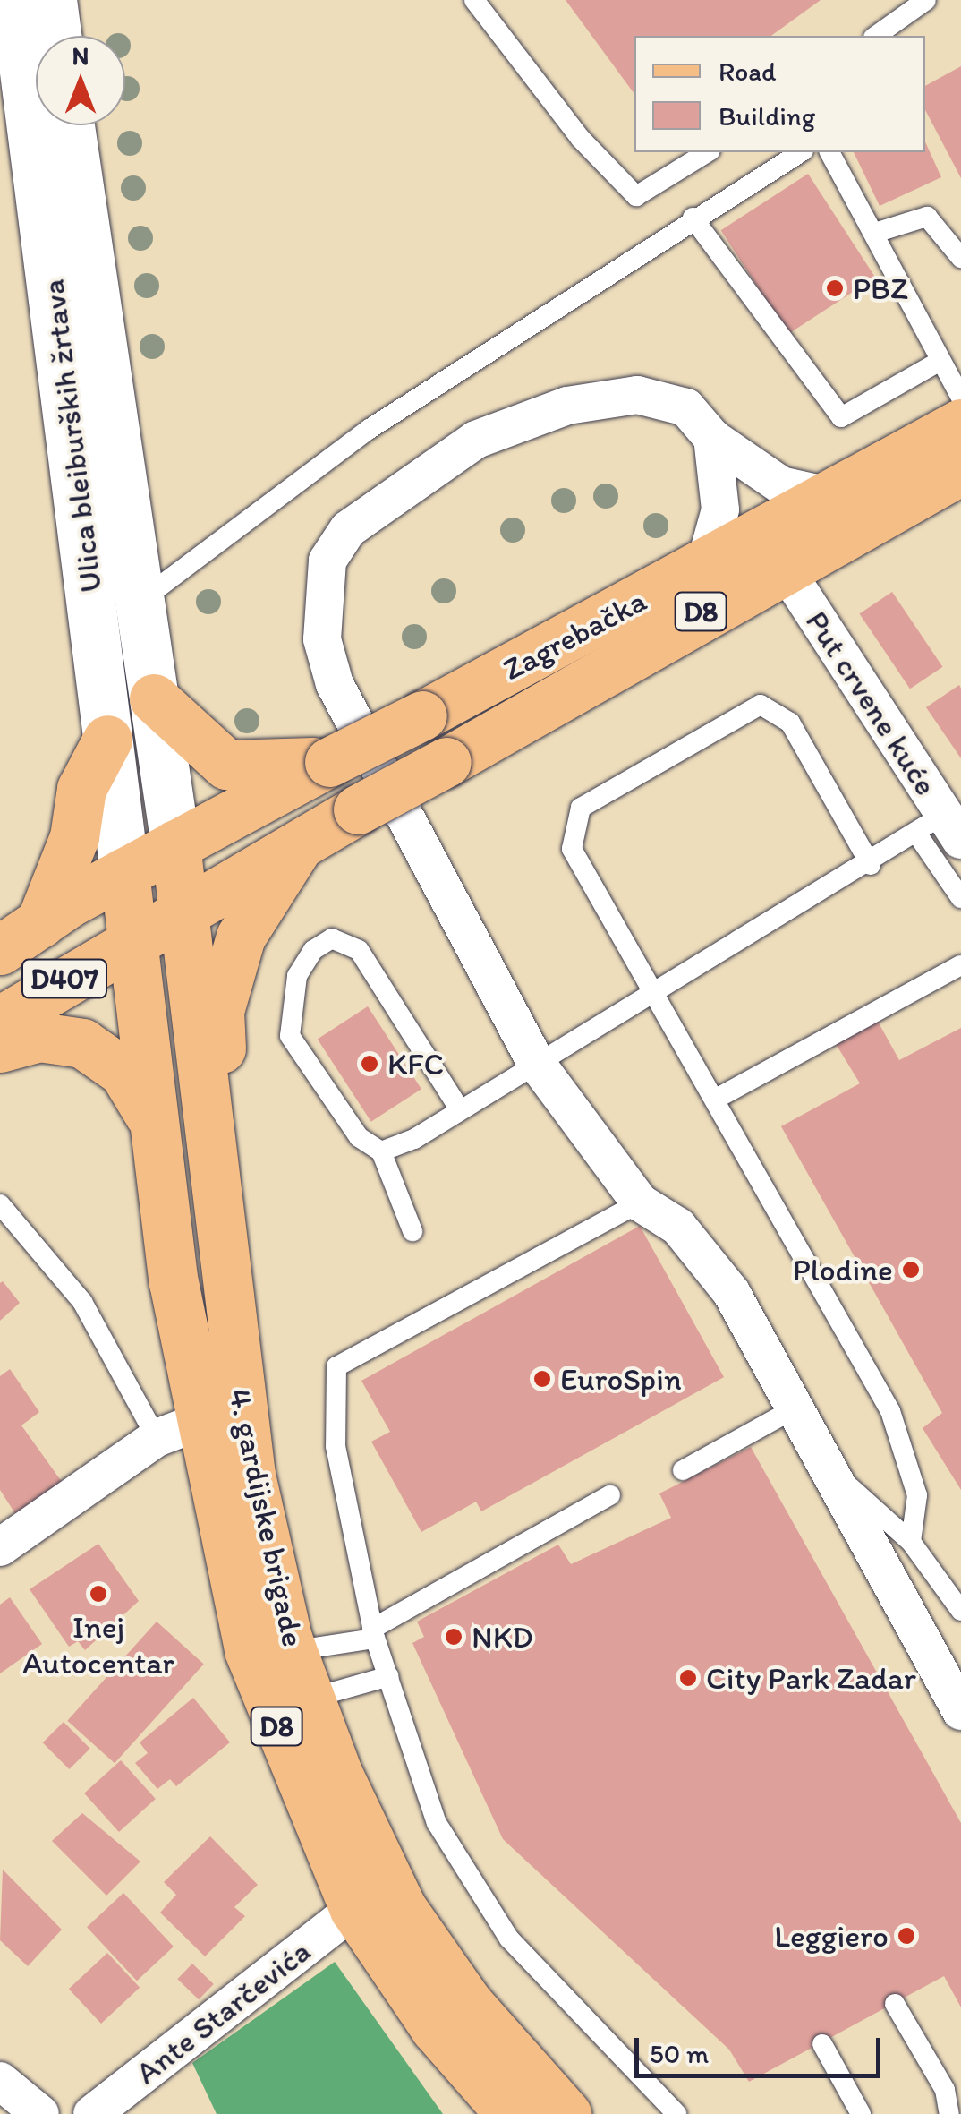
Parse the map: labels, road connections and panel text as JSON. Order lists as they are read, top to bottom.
{
  "streets": {
    "main road": [
      "D8",
      "Zagrebačka",
      "D407",
      "4. gardijske brigade"
    ],
    "street": ["Ulica bleiburških žrtava", "Put crvene kuće", "Ante Starčevića"]
  },
  "crossings": [
    ["Ulica bleiburških žrtava", "D8"],
    ["Ulica bleiburških žrtava", "D407"],
    ["Ulica bleiburških žrtava", "4. gardijske brigade"],
    ["D8", "Zagrebačka"],
    ["D8", "D407"],
    ["D8", "4. gardijske brigade"],
    ["Zagrebačka", "Put crvene kuće"],
    ["D407", "4. gardijske brigade"],
    ["4. gardijske brigade", "Ante Starčevića"]
  ],
  "places": [
    "PBZ",
    "KFC",
    "Plodine",
    "EuroSpin",
    "Inej Autocentar",
    "NKD",
    "City Park Zadar",
    "Leggiero"
  ],
  "legend": ["Road", "Building"],
  "scale_bar": "50 m",
  "north": "top"
}
